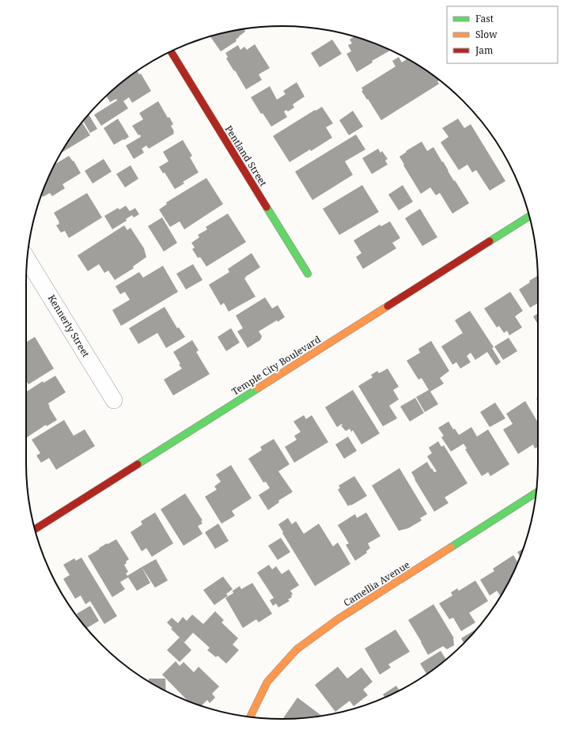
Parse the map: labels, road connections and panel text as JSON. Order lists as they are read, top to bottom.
{
  "streets": {
    "street": [
      "Pentland Street",
      "Kennerly Street",
      "Temple City Boulevard",
      "Camellia Avenue"
    ]
  },
  "legend": ["Fast", "Slow", "Jam"]
}
